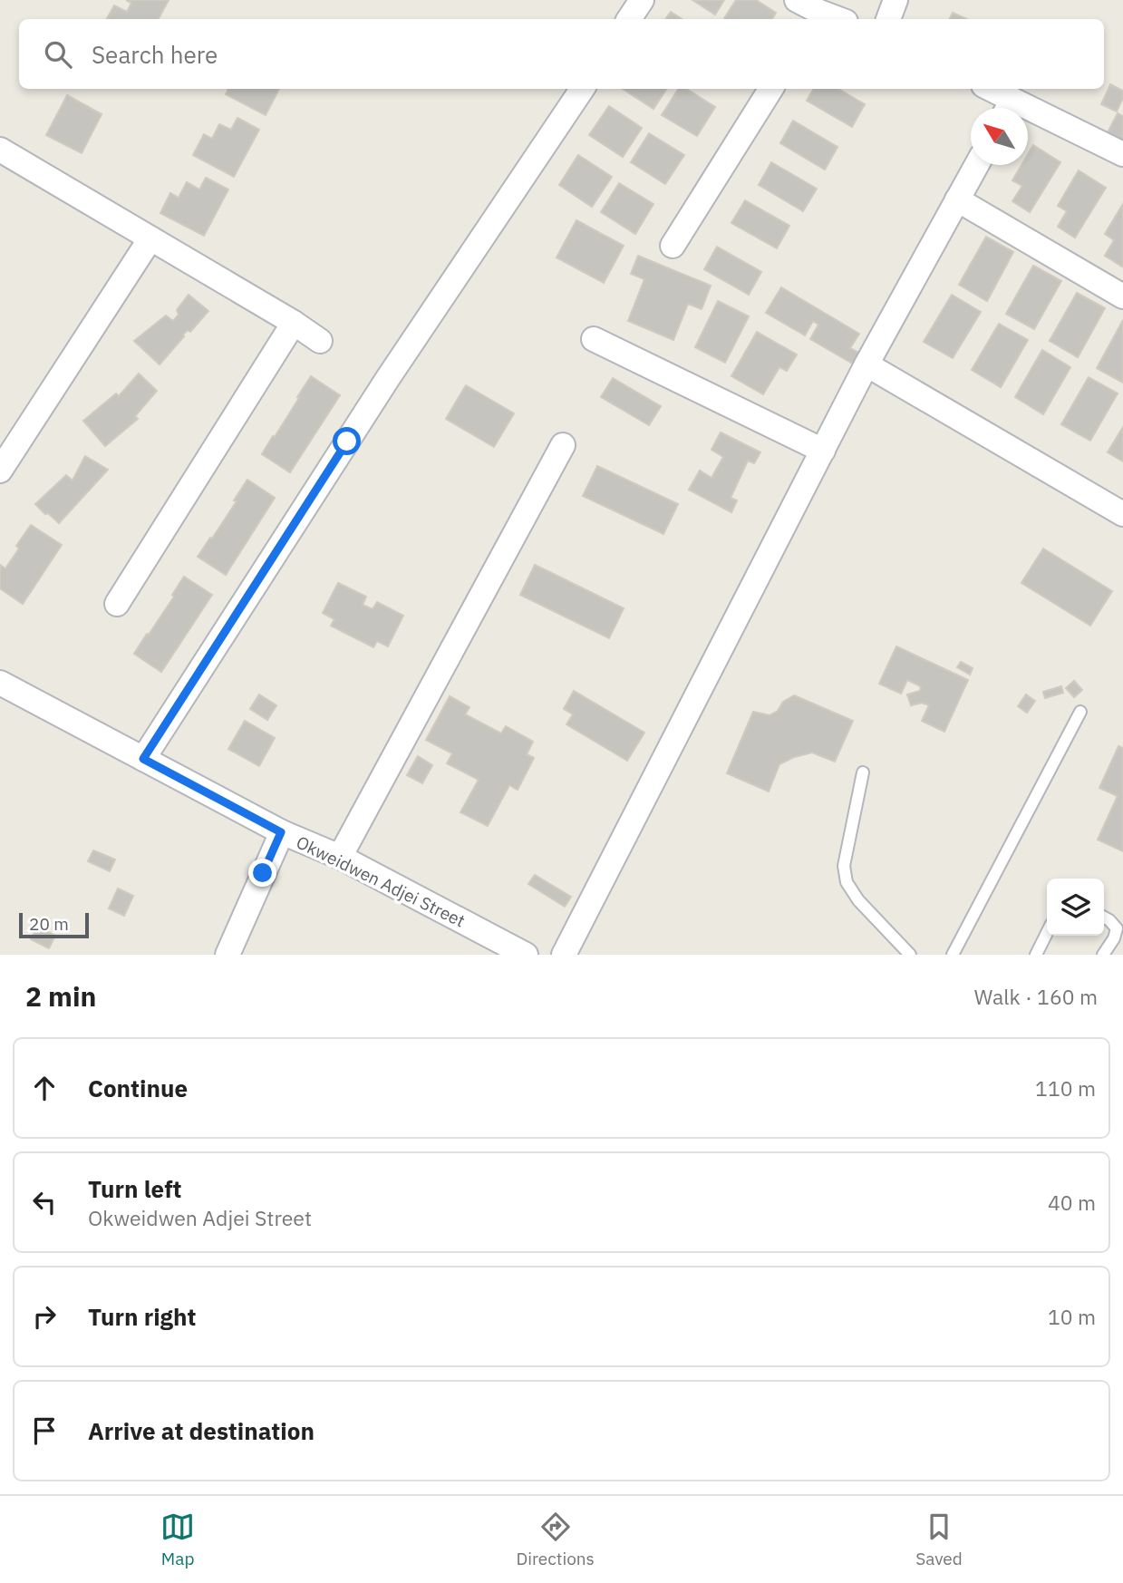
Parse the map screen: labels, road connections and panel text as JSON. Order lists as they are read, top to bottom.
{
  "streets": {
    "street": ["Okweidwen Adjei Street"]
  },
  "scale_bar": "20 m",
  "north": "top left",
  "page": {
    "search": "Search here",
    "scale": "20 m",
    "heading": ["2 min", "Walk · 160 m"],
    "list": [
      ["Continue", "110 m"],
      ["Turn left", "Okweidwen Adjei Street", "40 m"],
      ["Turn right", "10 m"],
      "Arrive at destination"
    ],
    "nav": ["Map", "Directions", "Saved"]
  }
}
